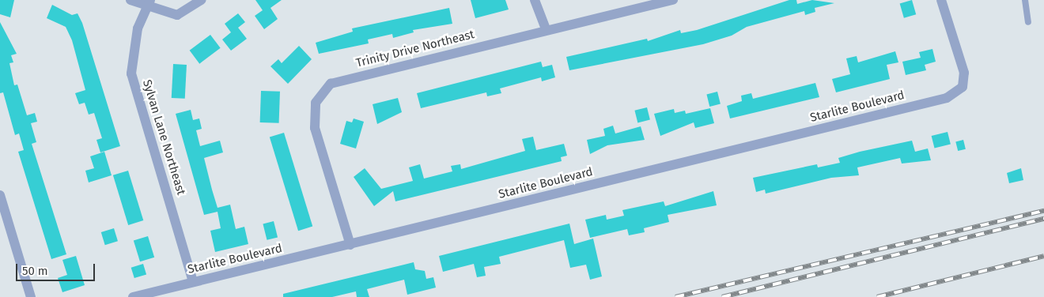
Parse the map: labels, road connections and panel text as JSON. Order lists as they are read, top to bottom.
{
  "streets": {
    "street": ["Trinity Drive Northeast", "Starlite Boulevard", "Sylvan Lane Northeast"]
  },
  "crossings": [
    ["Trinity Drive Northeast", "Starlite Boulevard"],
    ["Starlite Boulevard", "Sylvan Lane Northeast"]
  ],
  "scale_bar": "50 m"
}
